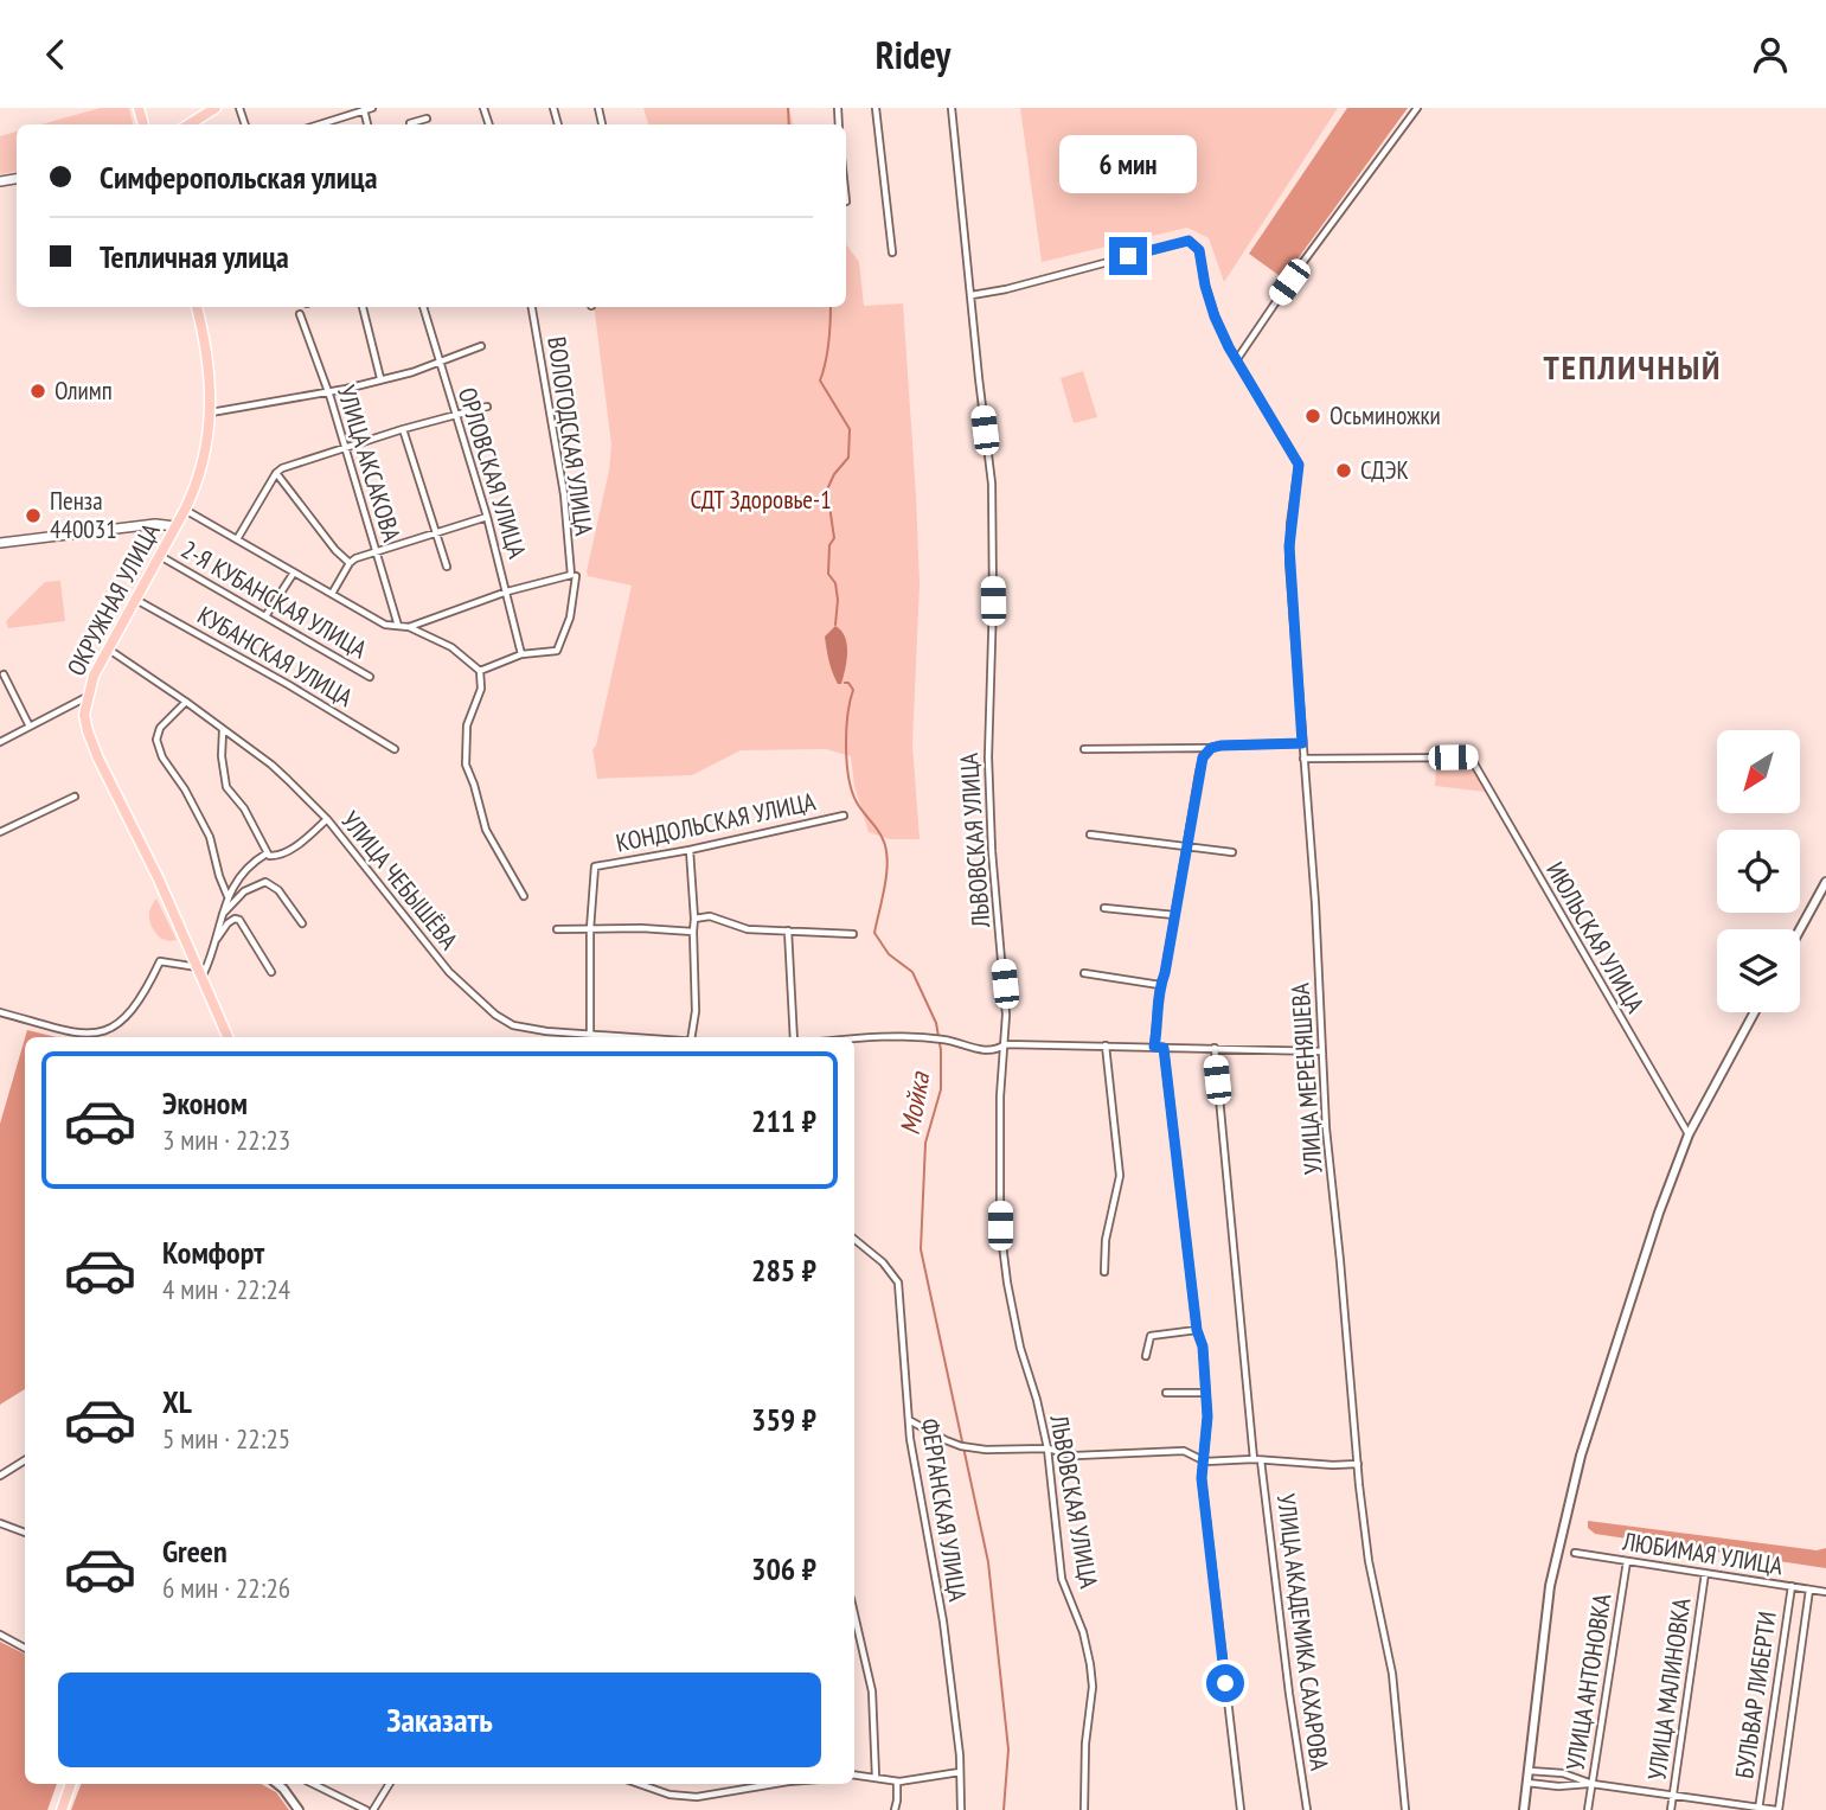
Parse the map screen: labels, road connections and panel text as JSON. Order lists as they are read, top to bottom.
{
  "streets": {
    "main road": ["ОКРУЖНАЯ УЛИЦА"],
    "street": [
      "ВОЛОГОДСКАЯ УЛИЦА",
      "УЛИЦА АКСАКОВА",
      "ОРЛОВСКАЯ УЛИЦА",
      "2-Я КУБАНСКАЯ УЛИЦА",
      "КУБАНСКАЯ УЛИЦА",
      "КОНДОЛЬСКАЯ УЛИЦА",
      "ЛЬВОВСКАЯ УЛИЦА",
      "УЛИЦА ЧЕБЫШЁВА",
      "ИЮЛЬСКАЯ УЛИЦА",
      "УЛИЦА МЕРЕНЯШЕВА",
      "ФЕРГАНСКАЯ УЛИЦА",
      "ЛЮБИМАЯ УЛИЦА",
      "УЛИЦА АКАДЕМИКА САХАРОВА",
      "УЛИЦА АНТОНОВКА",
      "УЛИЦА МАЛИНОВКА",
      "БУЛЬВАР ЛИБЕРТИ"
    ]
  },
  "crossings": [
    ["ВОЛОГОДСКАЯ УЛИЦА", "ОРЛОВСКАЯ УЛИЦА"],
    ["ОКРУЖНАЯ УЛИЦА", "2-Я КУБАНСКАЯ УЛИЦА"],
    ["ОКРУЖНАЯ УЛИЦА", "КУБАНСКАЯ УЛИЦА"],
    ["ОКРУЖНАЯ УЛИЦА", "УЛИЦА ЧЕБЫШЁВА"],
    ["ЛЬВОВСКАЯ УЛИЦА", "УЛИЦА МЕРЕНЯШЕВА"],
    ["ЛЬВОВСКАЯ УЛИЦА", "УЛИЦА АКАДЕМИКА САХАРОВА"],
    ["ИЮЛЬСКАЯ УЛИЦА", "УЛИЦА МЕРЕНЯШЕВА"],
    ["УЛИЦА МЕРЕНЯШЕВА", "УЛИЦА АКАДЕМИКА САХАРОВА"],
    ["ФЕРГАНСКАЯ УЛИЦА", "УЛИЦА АКАДЕМИКА САХАРОВА"],
    ["ЛЮБИМАЯ УЛИЦА", "УЛИЦА АНТОНОВКА"],
    ["ЛЮБИМАЯ УЛИЦА", "УЛИЦА МАЛИНОВКА"],
    ["ЛЮБИМАЯ УЛИЦА", "БУЛЬВАР ЛИБЕРТИ"]
  ],
  "districts": ["ТЕПЛИЧНЫЙ"],
  "water": ["Мойка"],
  "parks": ["СДТ Здоровье-1"],
  "places": [
    "Олимп",
    "Осьминожки",
    "СДЭК",
    "Пенза 440031"
  ],
  "north": "bottom left",
  "page": {
    "header": "Ridey",
    "banner": ["Симферопольская улица", "Тепличная улица"],
    "bubble": "6 мин",
    "list": [
      {
        "name": "Эконом",
        "note": "3 мин · 22:23",
        "value": "211 ₽"
      },
      {
        "name": "Комфорт",
        "note": "4 мин · 22:24",
        "value": "285 ₽"
      },
      {
        "name": "XL",
        "note": "5 мин · 22:25",
        "value": "359 ₽"
      },
      {
        "name": "Green",
        "note": "6 мин · 22:26",
        "value": "306 ₽"
      }
    ],
    "buttons": "Заказать"
  }
}
